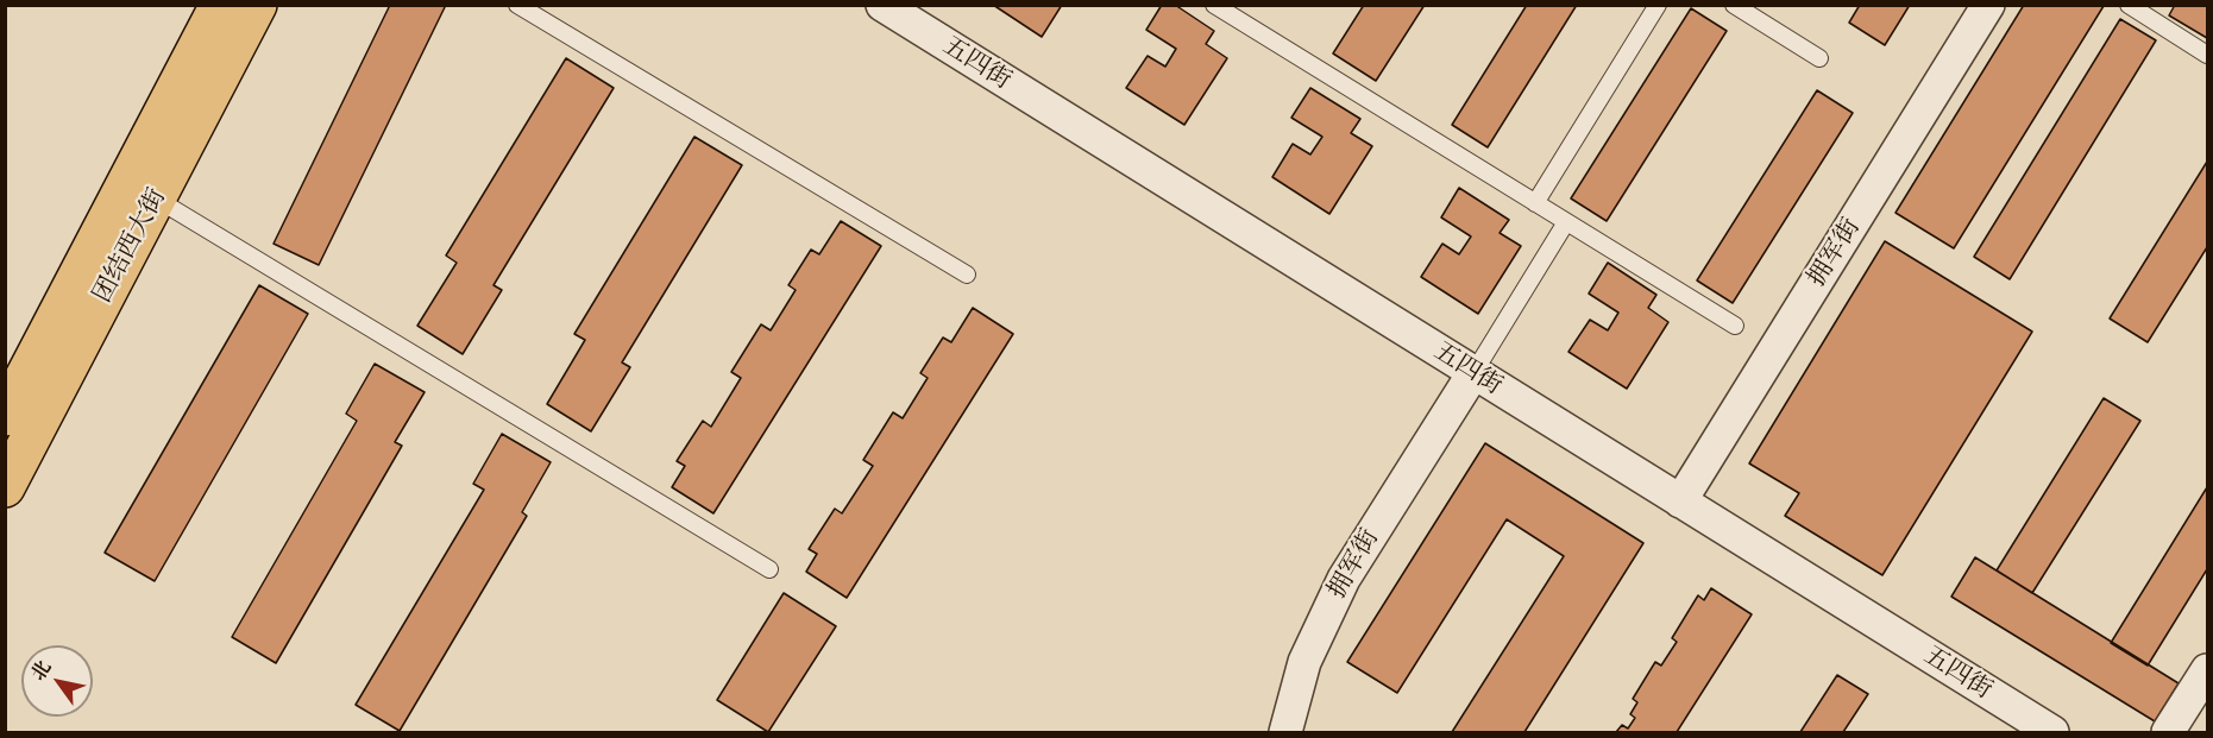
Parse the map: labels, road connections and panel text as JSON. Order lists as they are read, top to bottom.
{
  "streets": {
    "main road": ["团结西大街"],
    "street": ["五四街", "拥军街"]
  },
  "crossings": [
    ["五四街", "拥军街"]
  ],
  "north": "top left"
}
